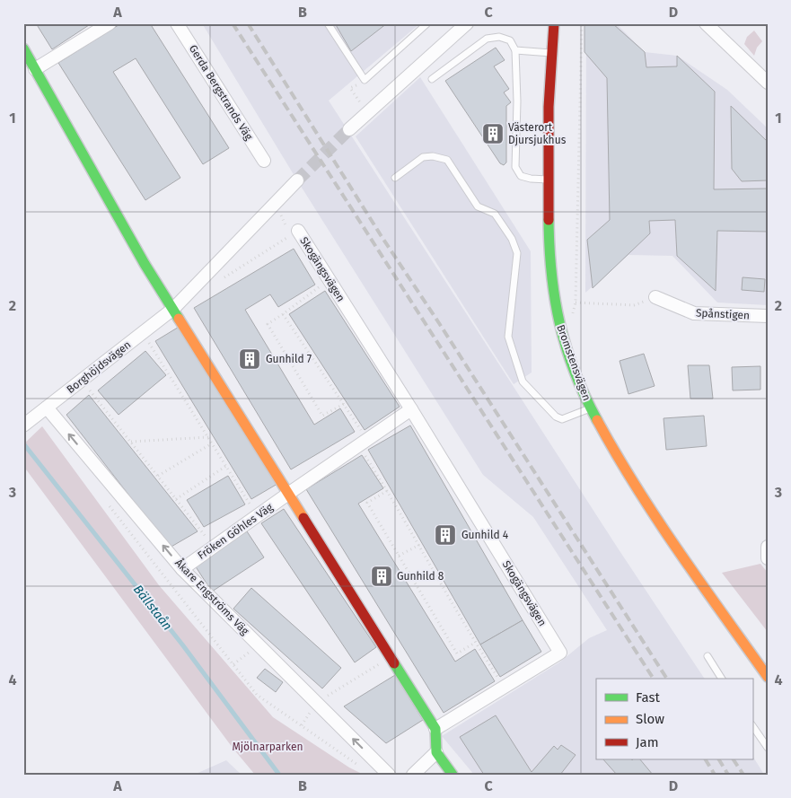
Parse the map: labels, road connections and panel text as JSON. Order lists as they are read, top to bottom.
{
  "streets": {
    "street": [
      "Gerda Bergstrands Väg",
      "Skogängsvägen",
      "Spånstigen",
      "Bromstensvägen",
      "Borghöjdsvägen",
      "Fröken Göhles Väg",
      "Åkare Engströms Väg"
    ]
  },
  "crossings": [
    ["Borghöjdsvägen", "Åkare Engströms Väg"],
    ["Fröken Göhles Väg", "Åkare Engströms Väg"]
  ],
  "water": ["Bällstaån"],
  "parks": ["Mjölnarparken"],
  "places": {
    "building": [
      "Västerort Djursjukhus",
      "Gunhild 7",
      "Gunhild 4",
      "Gunhild 8"
    ]
  },
  "legend": ["Fast", "Slow", "Jam"],
  "grid": {
    "columns": [
      "A",
      "B",
      "C",
      "D"
    ],
    "rows": [
      "1",
      "2",
      "3",
      "4"
    ]
  }
}
